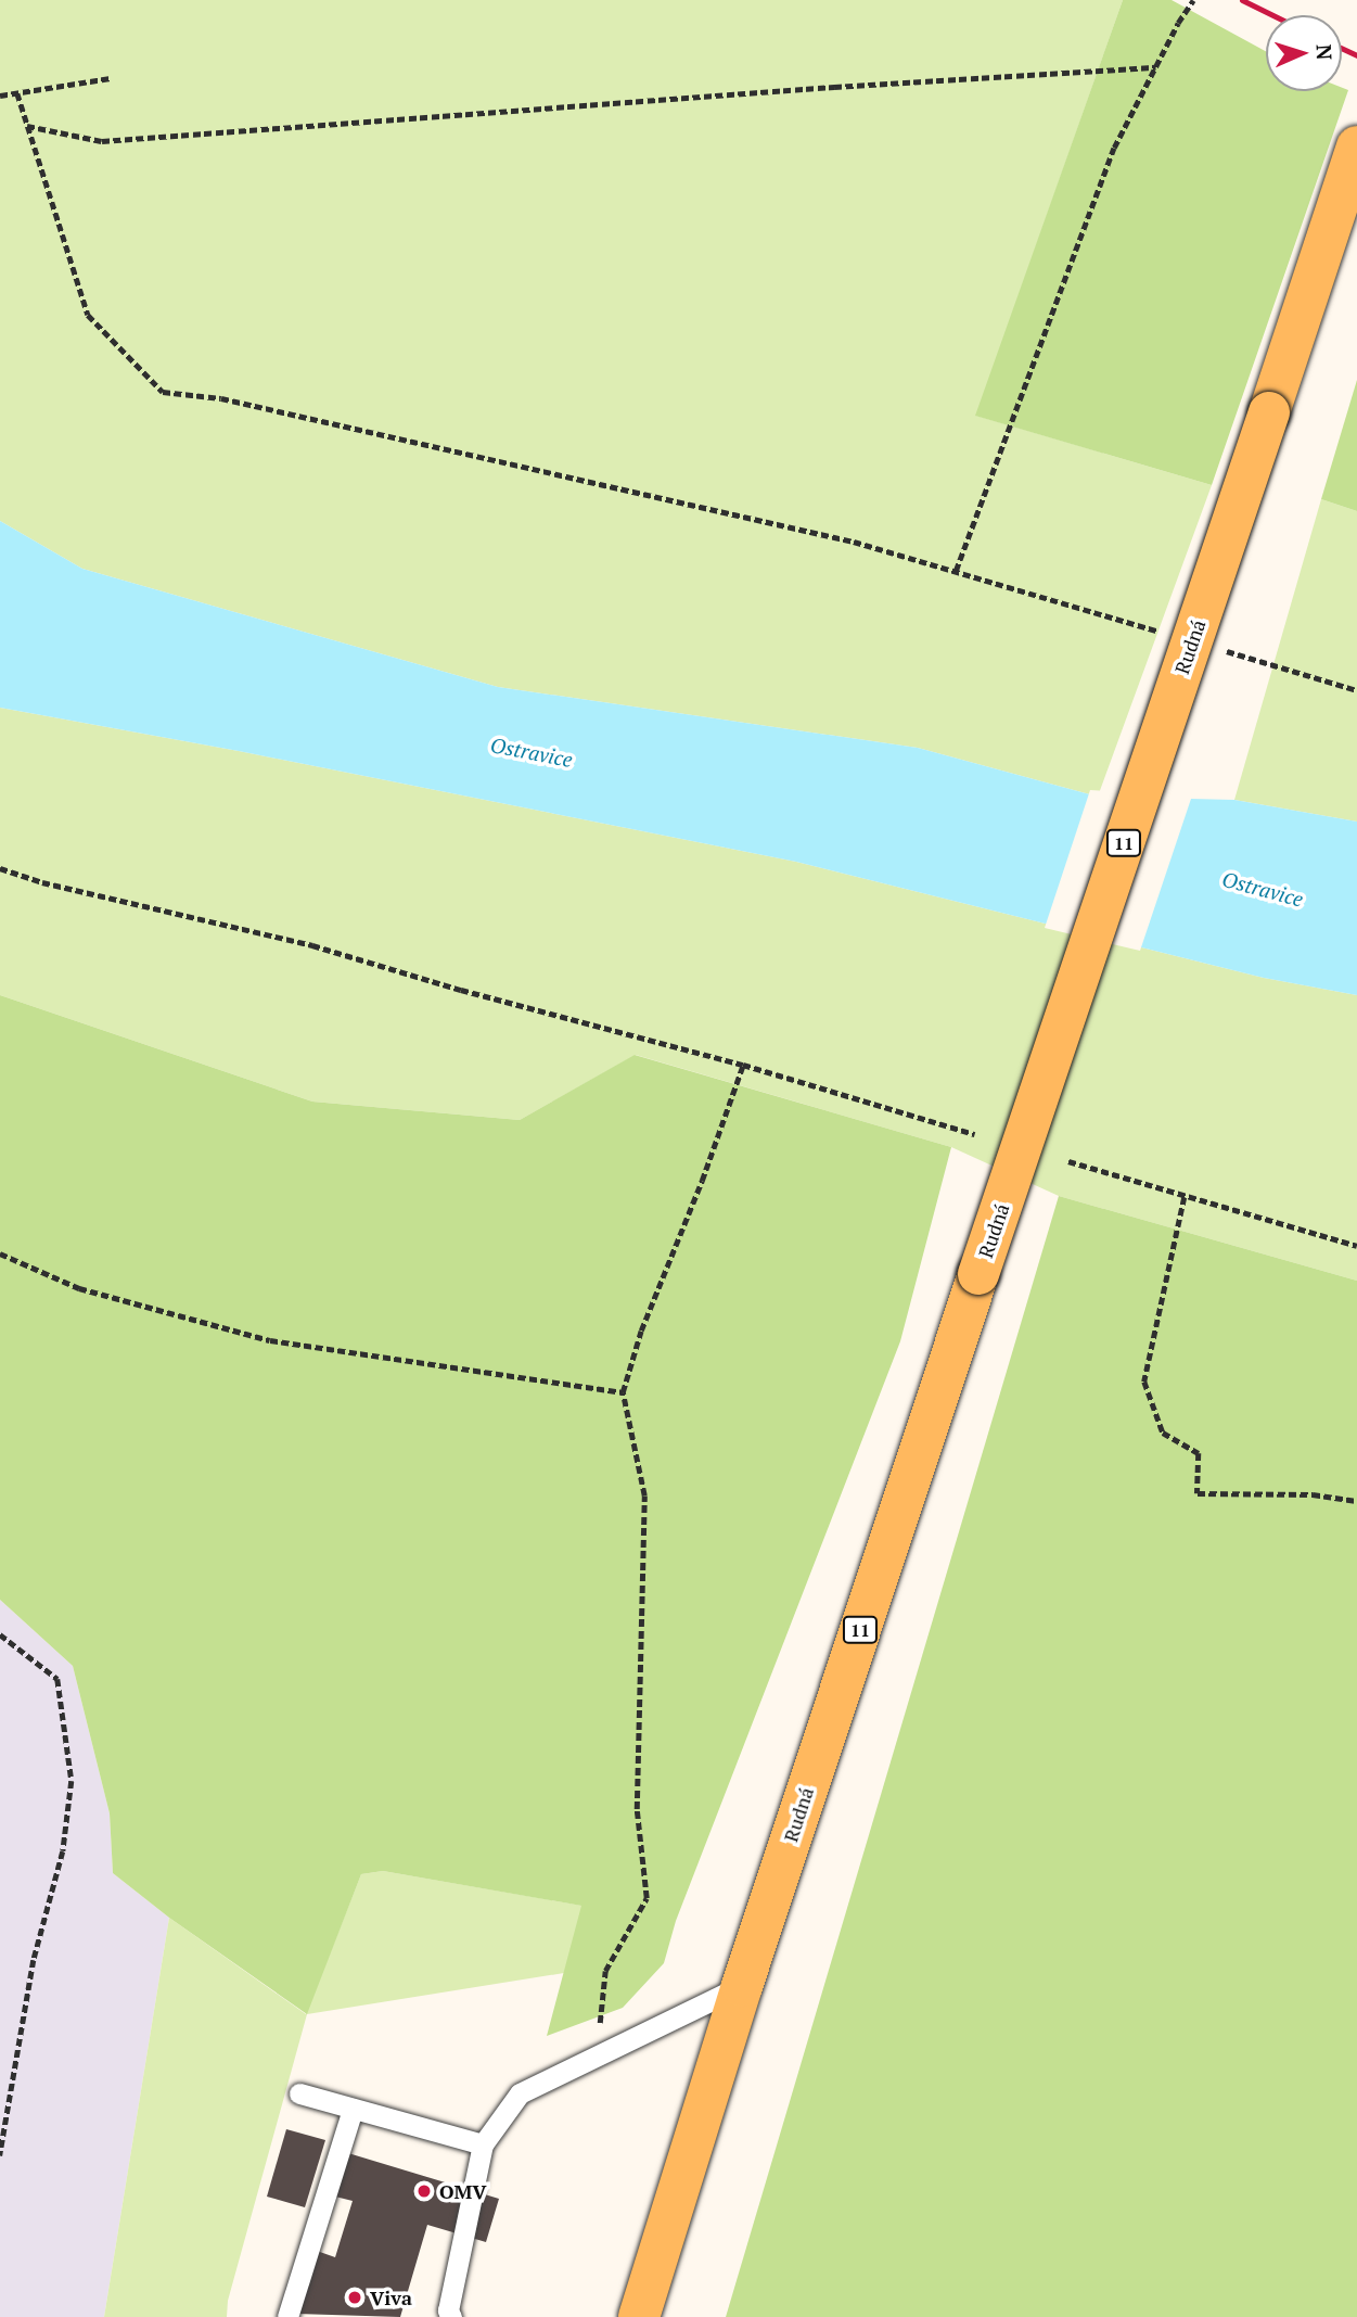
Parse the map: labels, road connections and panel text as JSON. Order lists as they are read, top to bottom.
{
  "streets": {
    "main road": ["Rudná", "11"]
  },
  "water": ["Ostravice"],
  "places": ["OMV", "Viva"],
  "north": "right"
}
